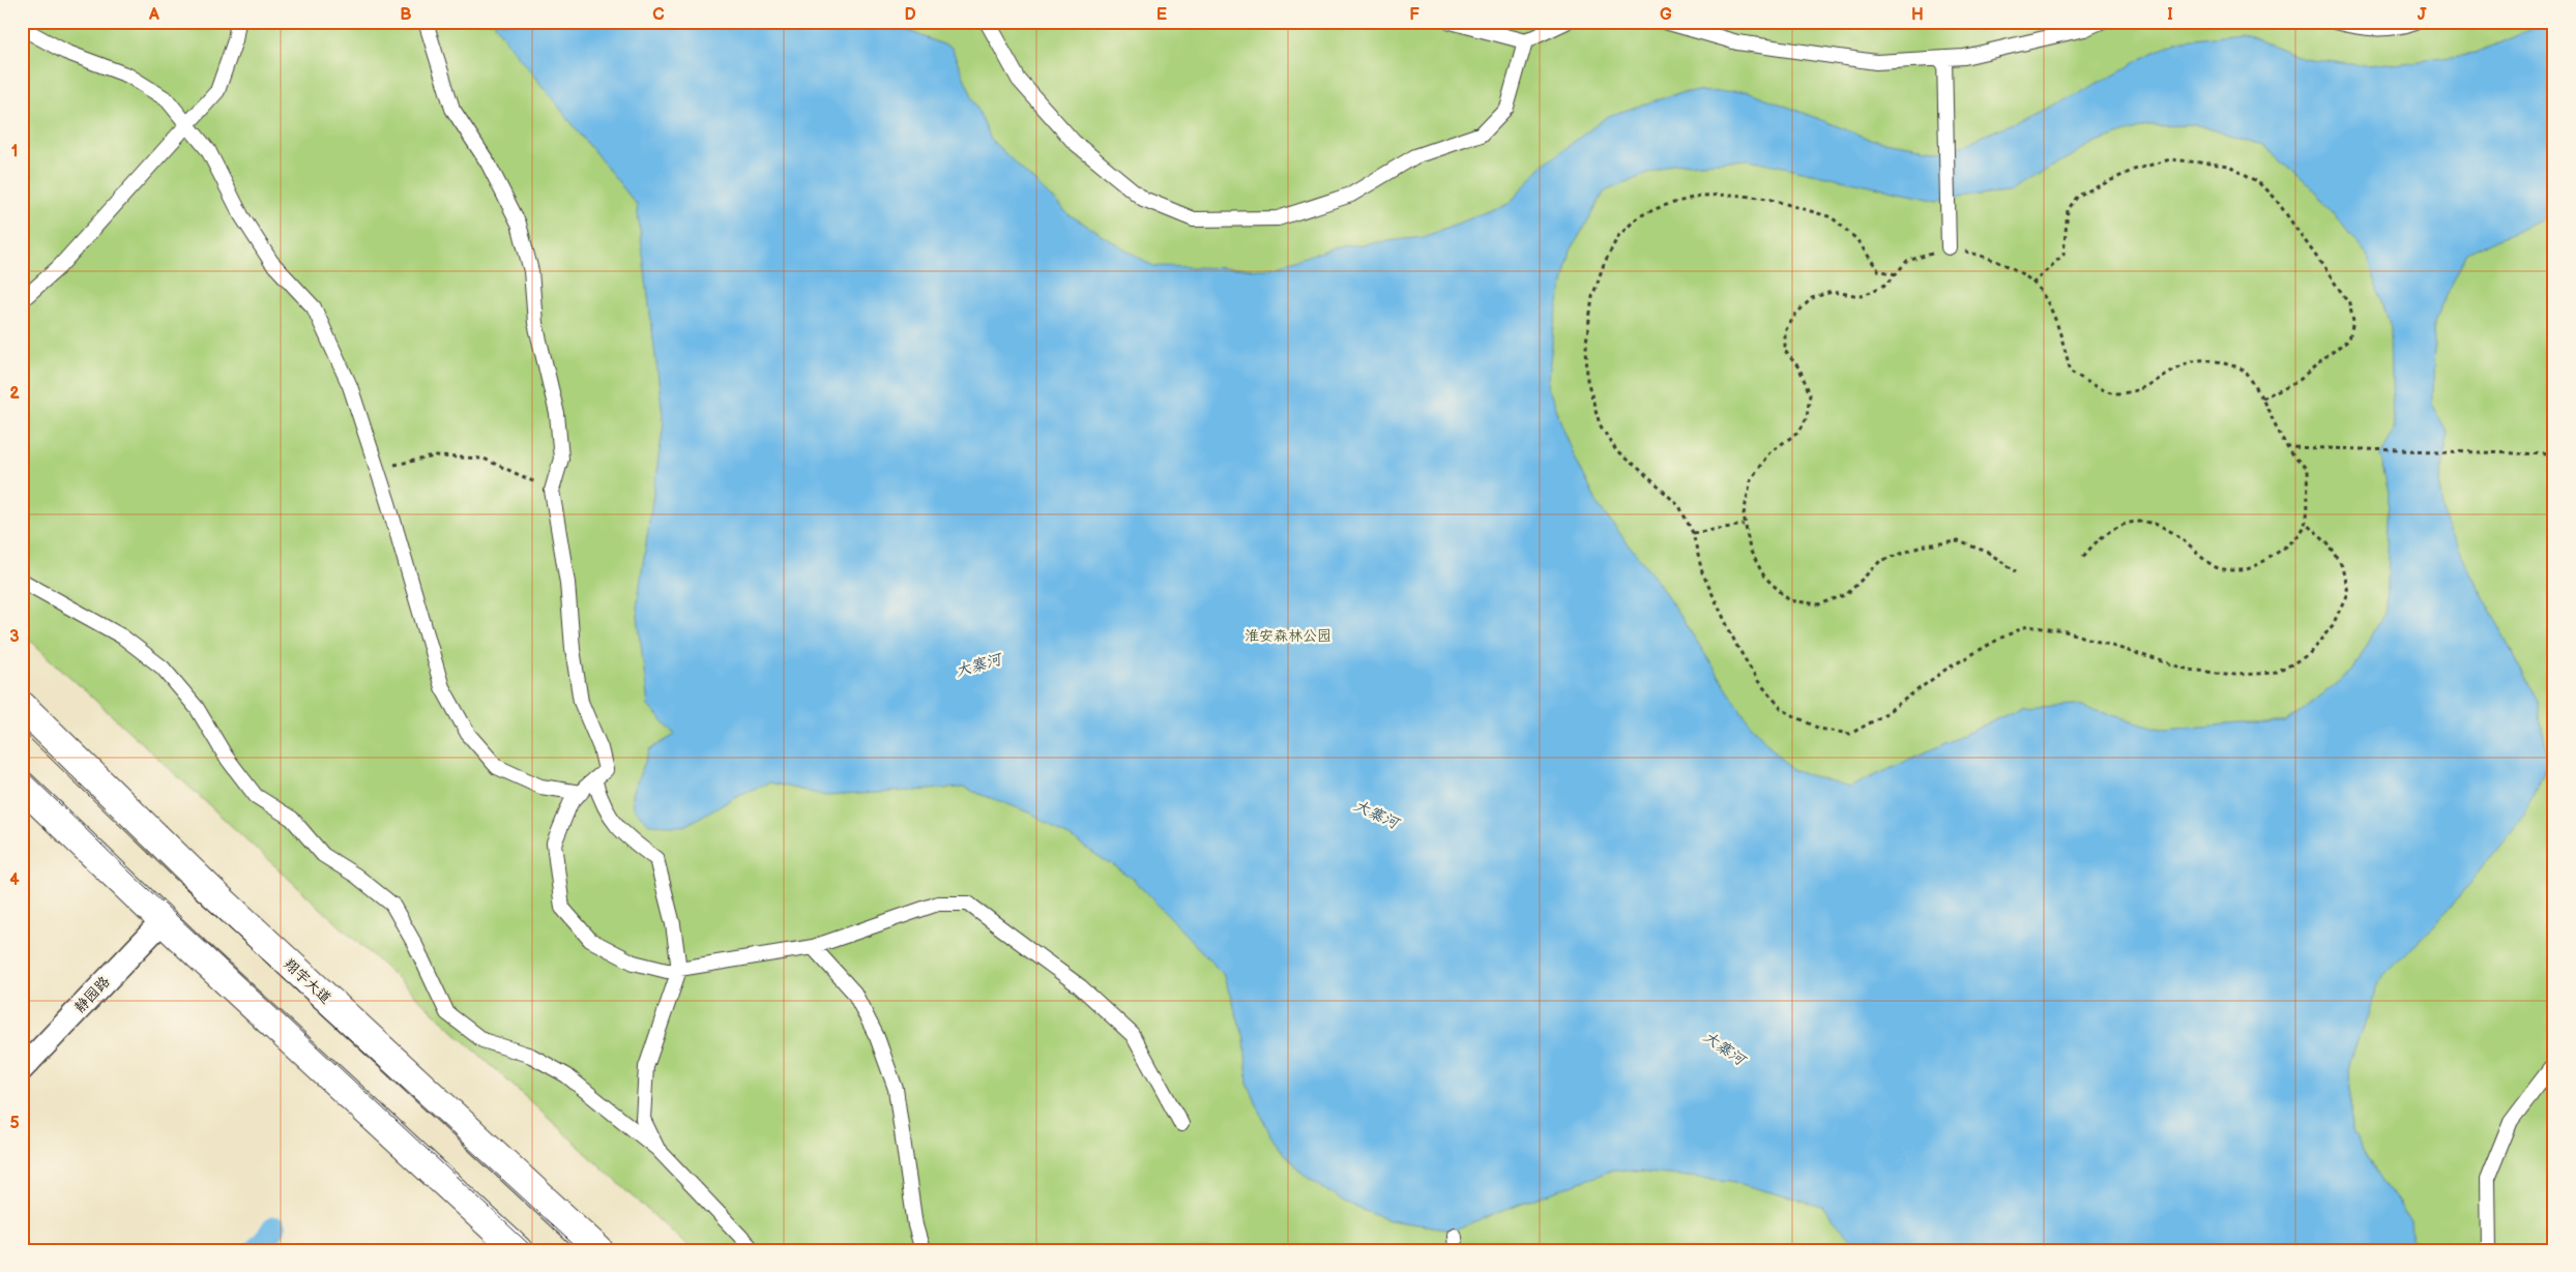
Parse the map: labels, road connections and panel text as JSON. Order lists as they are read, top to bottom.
{
  "streets": {
    "main road": ["翔宇大道"],
    "street": ["静园路"]
  },
  "water": ["大寨河"],
  "parks": ["淮安森林公园"],
  "grid": {
    "columns": [
      "A",
      "B",
      "C",
      "D",
      "E",
      "F",
      "G",
      "H",
      "I",
      "J"
    ],
    "rows": [
      "1",
      "2",
      "3",
      "4",
      "5"
    ]
  }
}
